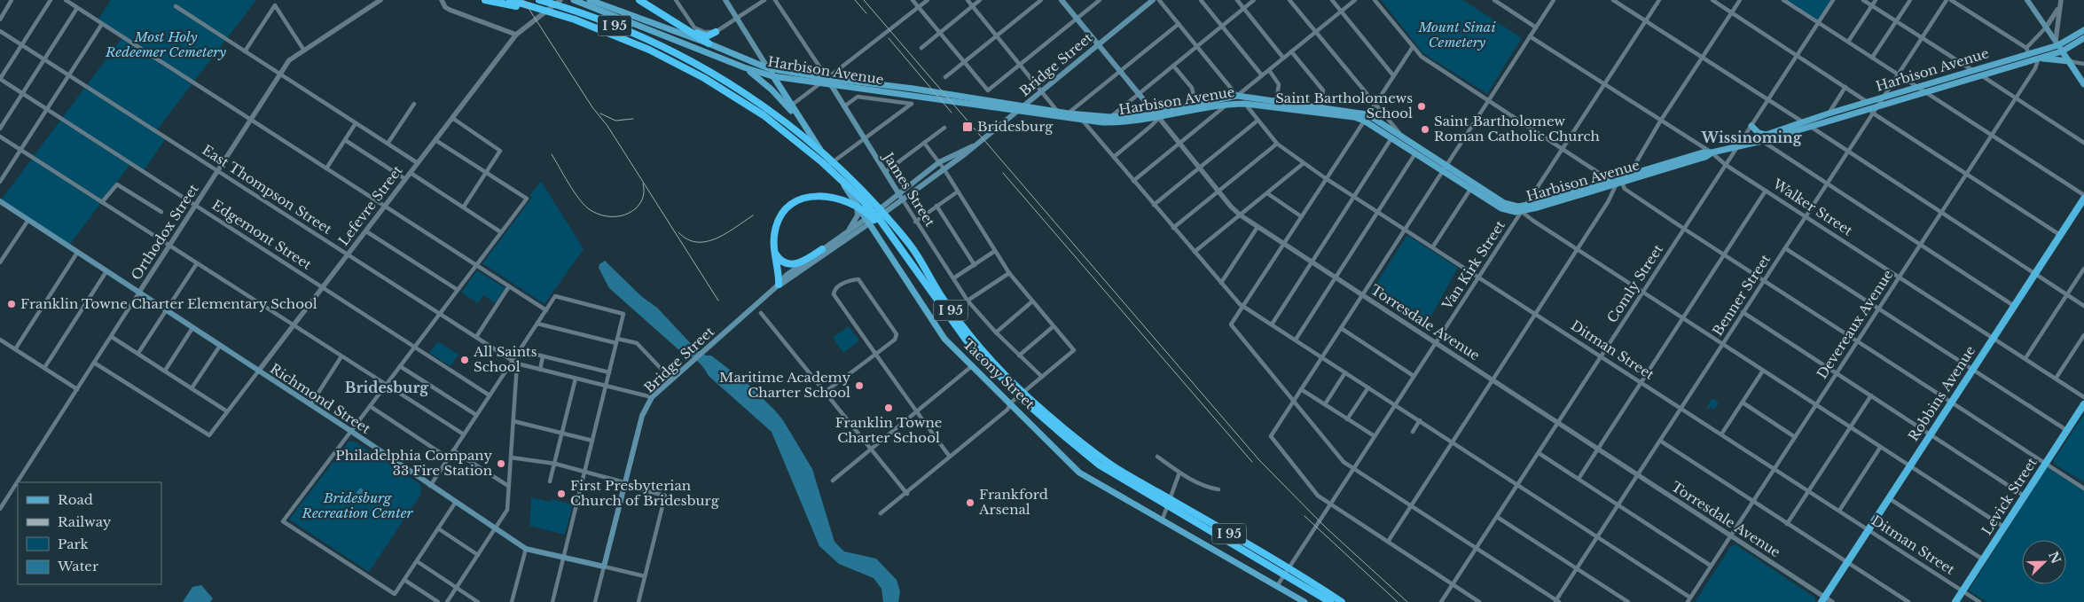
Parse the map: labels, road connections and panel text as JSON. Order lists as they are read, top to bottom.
{
  "streets": {
    "highway": ["I 95", "Robbins Avenue", "Levick Street"],
    "main road": [
      "Bridge Street",
      "Harbison Avenue",
      "James Street",
      "Torresdale Avenue",
      "Tacony Street",
      "Richmond Street"
    ],
    "street": [
      "East Thompson Street",
      "Lefevre Street",
      "Walker Street",
      "Orthodox Street",
      "Edgemont Street",
      "Van Kirk Street",
      "Comly Street",
      "Benner Street",
      "Devereaux Avenue",
      "Ditman Street"
    ]
  },
  "crossings": [
    ["I 95", "Lefevre Street"],
    ["Bridge Street", "Harbison Avenue"],
    ["Bridge Street", "East Thompson Street"],
    ["Bridge Street", "James Street"],
    ["Bridge Street", "Torresdale Avenue"],
    ["Bridge Street", "Tacony Street"],
    ["Bridge Street", "Richmond Street"],
    ["Harbison Avenue", "James Street"],
    ["Harbison Avenue", "Walker Street"],
    ["Harbison Avenue", "Van Kirk Street"],
    ["Harbison Avenue", "Comly Street"],
    ["Harbison Avenue", "Benner Street"],
    ["Harbison Avenue", "Torresdale Avenue"],
    ["Harbison Avenue", "Devereaux Avenue"],
    ["Harbison Avenue", "Ditman Street"],
    ["Harbison Avenue", "Tacony Street"],
    ["East Thompson Street", "Lefevre Street"],
    ["East Thompson Street", "Orthodox Street"],
    ["Lefevre Street", "Orthodox Street"],
    ["Lefevre Street", "Edgemont Street"],
    ["Lefevre Street", "Richmond Street"],
    ["Walker Street", "Van Kirk Street"],
    ["Walker Street", "Comly Street"],
    ["Walker Street", "Benner Street"],
    ["Walker Street", "Devereaux Avenue"],
    ["Walker Street", "Robbins Avenue"],
    ["Orthodox Street", "Edgemont Street"],
    ["Orthodox Street", "Richmond Street"],
    ["Van Kirk Street", "Torresdale Avenue"],
    ["Van Kirk Street", "Ditman Street"],
    ["Van Kirk Street", "Tacony Street"],
    ["Comly Street", "Torresdale Avenue"],
    ["Comly Street", "Ditman Street"],
    ["Benner Street", "Torresdale Avenue"],
    ["Benner Street", "Ditman Street"],
    ["Torresdale Avenue", "Devereaux Avenue"],
    ["Torresdale Avenue", "Robbins Avenue"],
    ["Devereaux Avenue", "Ditman Street"],
    ["Ditman Street", "Robbins Avenue"],
    ["Ditman Street", "Levick Street"]
  ],
  "districts": ["Wissinoming", "Bridesburg"],
  "parks": ["Mount Sinai Cemetery", "Most Holy Redeemer Cemetery", "Bridesburg Recreation Center"],
  "places": {
    "other": [
      "Saint Bartholomews School",
      "Saint Bartholomew Roman Catholic Church",
      "Franklin Towne Charter Elementary School",
      "All Saints School",
      "Maritime Academy Charter School",
      "Franklin Towne Charter School",
      "Philadelphia Company 33 Fire Station",
      "First Presbyterian Church of Bridesburg",
      "Frankford Arsenal"
    ],
    "transit": ["Bridesburg"]
  },
  "legend": [
    "Road",
    "Railway",
    "Park",
    "Water"
  ],
  "north": "top right"
}
